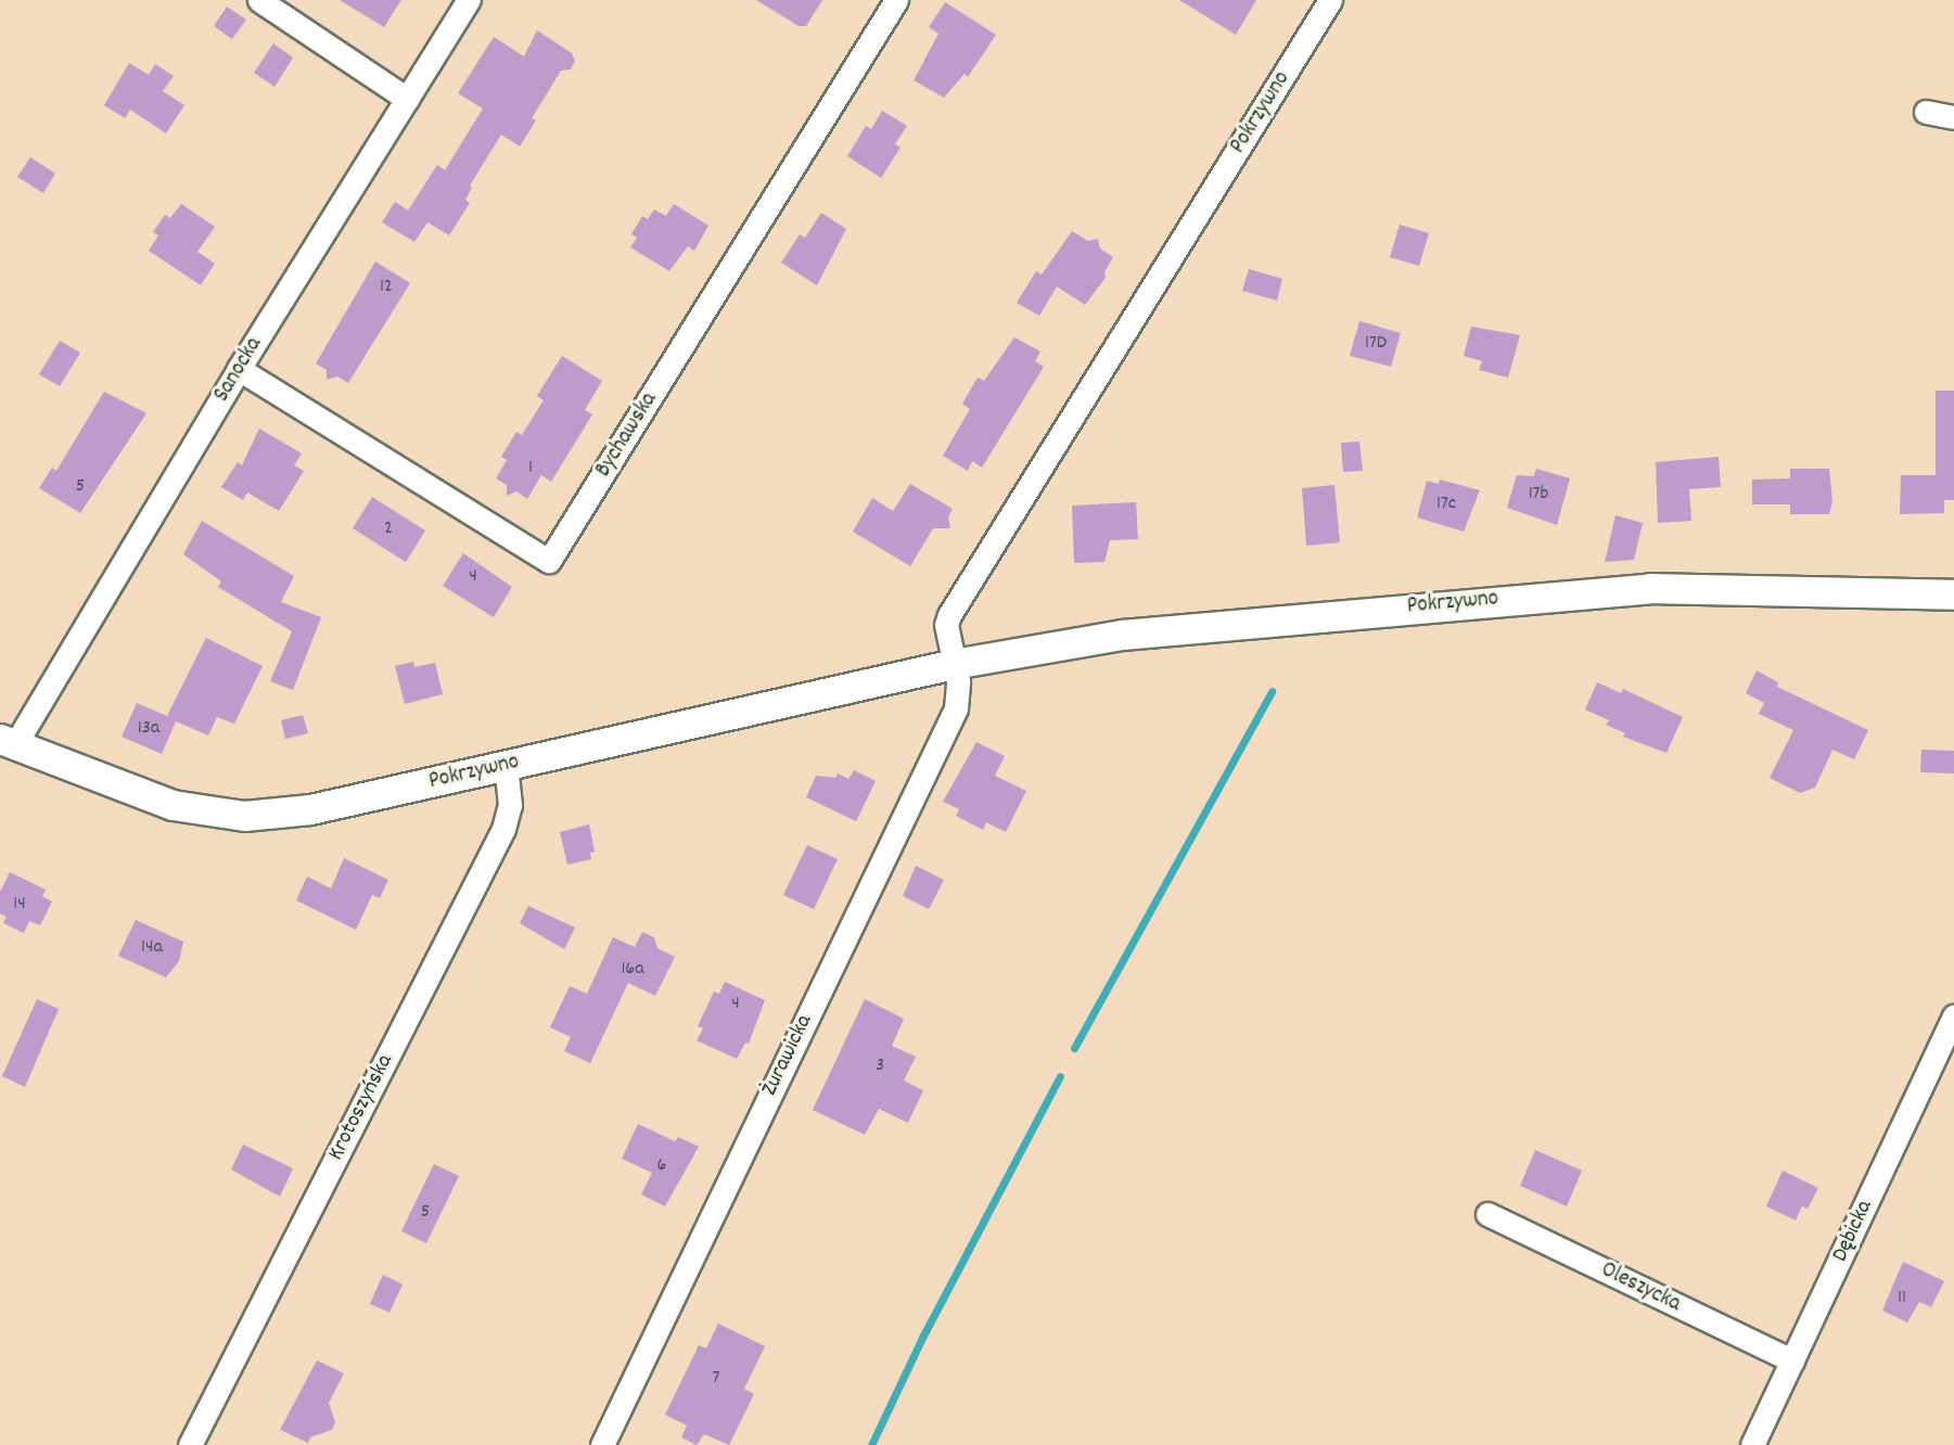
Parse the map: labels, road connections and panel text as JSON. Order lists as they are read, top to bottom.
{
  "streets": {
    "street": [
      "Pokrzywno",
      "Sanocka",
      "Bychawska",
      "Żurawicka",
      "Krotoszyńska",
      "Dębicka",
      "Oleszycka"
    ]
  },
  "crossings": [
    ["Pokrzywno", "Sanocka"],
    ["Pokrzywno", "Żurawicka"],
    ["Pokrzywno", "Krotoszyńska"],
    ["Sanocka", "Bychawska"],
    ["Dębicka", "Oleszycka"]
  ],
  "house_numbers": [
    "12",
    "17D",
    "1",
    "5",
    "17b",
    "17c",
    "2",
    "4",
    "13a",
    "14",
    "14a",
    "16a",
    "4",
    "3",
    "6",
    "5",
    "11",
    "7"
  ]
}
